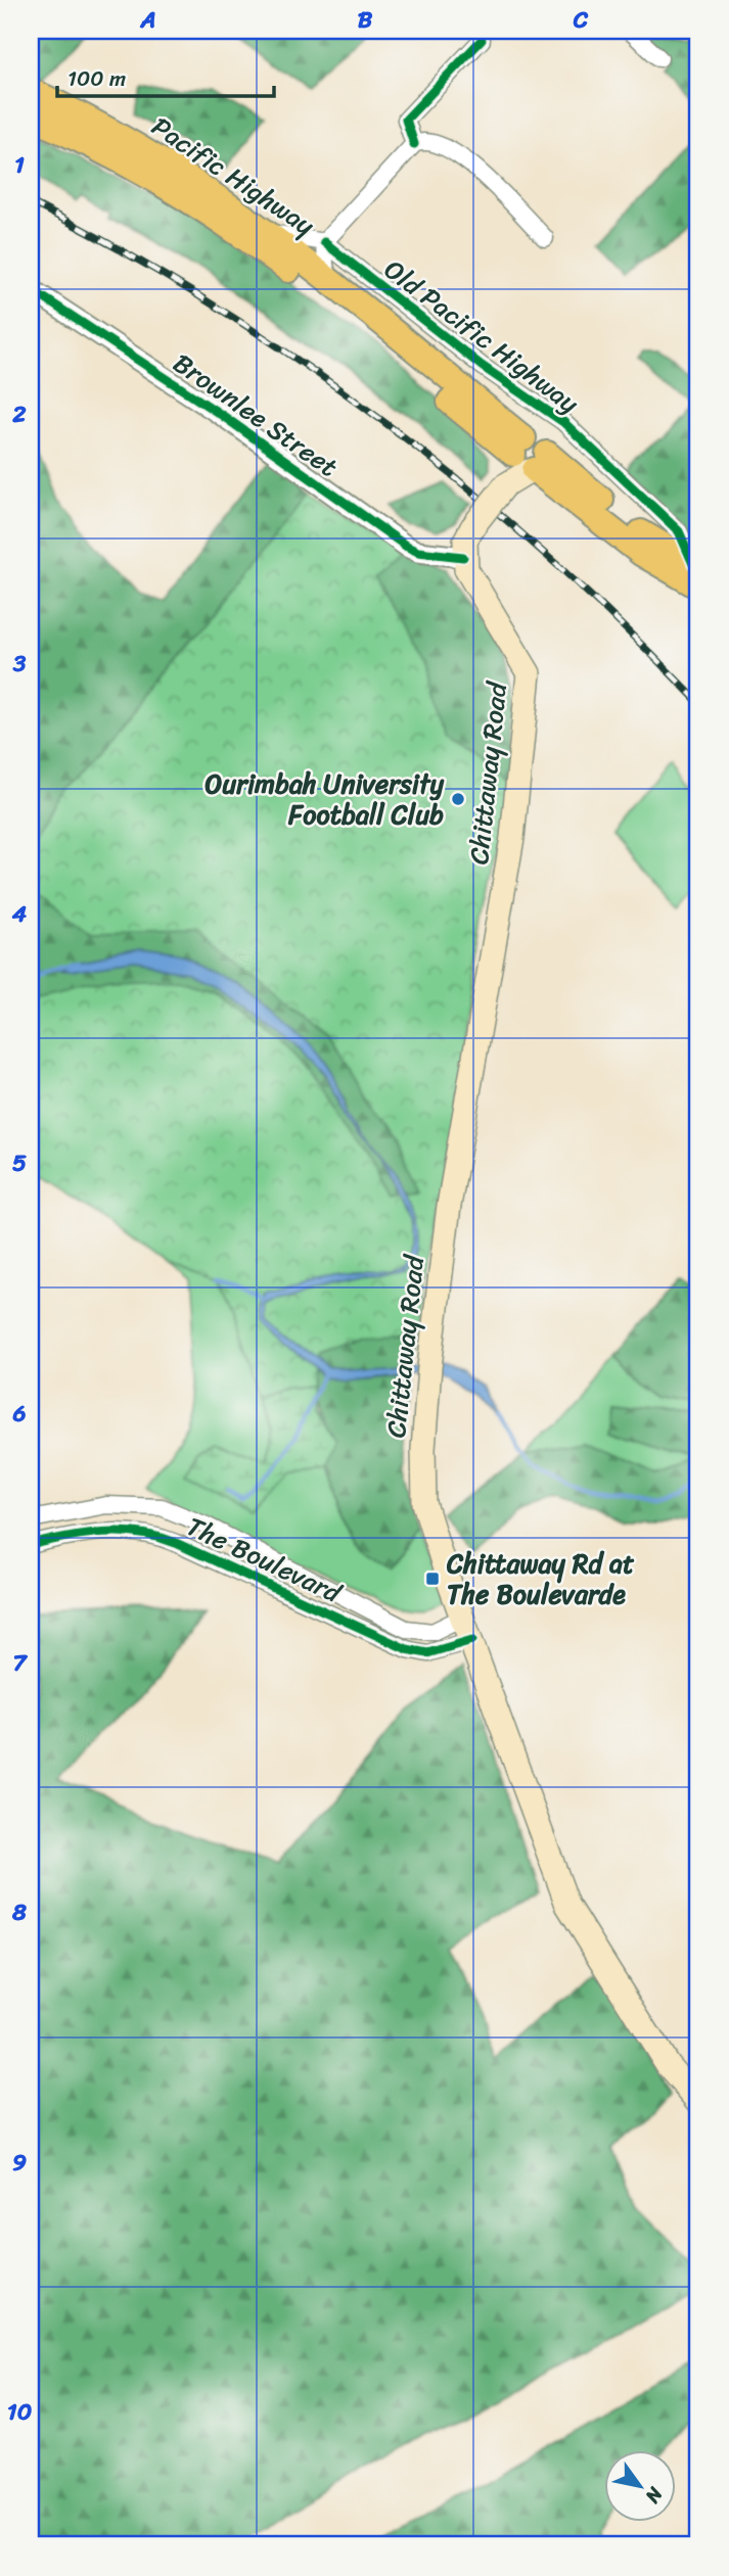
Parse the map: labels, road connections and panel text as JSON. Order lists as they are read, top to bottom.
{
  "streets": {
    "main road": ["Pacific Highway", "Chittaway Road"],
    "street": ["Old Pacific Highway", "Brownlee Street", "The Boulevard"]
  },
  "crossings": [
    ["Pacific Highway", "Old Pacific Highway"],
    ["Brownlee Street", "Chittaway Road"],
    ["Chittaway Road", "The Boulevard"]
  ],
  "places": {
    "other": ["Ourimbah University Football Club"],
    "transit": ["Chittaway Rd at The Boulevarde"]
  },
  "scale_bar": "100 m",
  "north": "bottom right",
  "grid": {
    "columns": ["A", "B", "C"],
    "rows": [
      "1",
      "2",
      "3",
      "4",
      "5",
      "6",
      "7",
      "8",
      "9",
      "10"
    ]
  }
}
